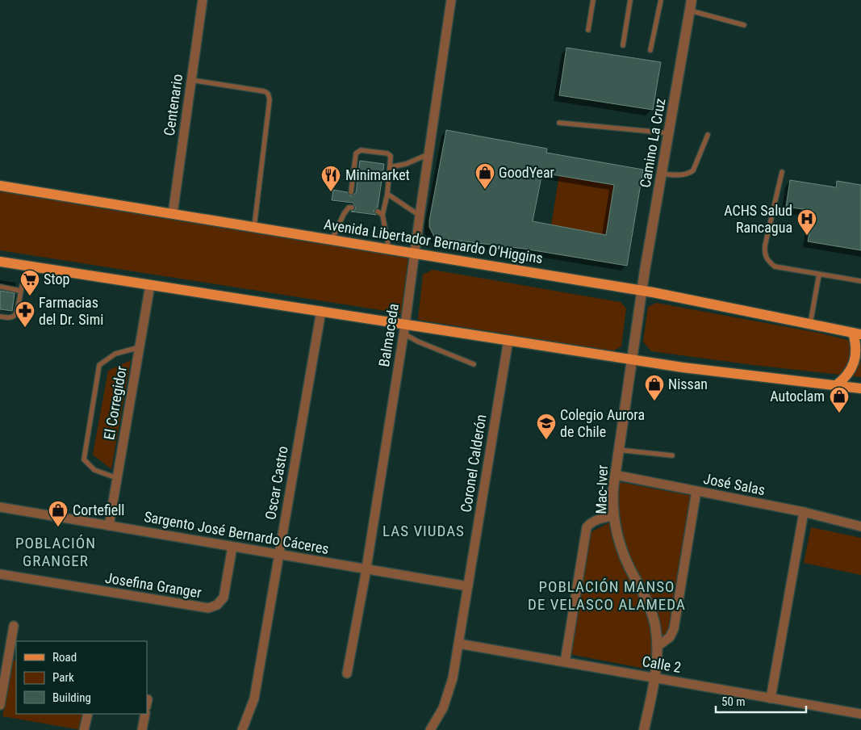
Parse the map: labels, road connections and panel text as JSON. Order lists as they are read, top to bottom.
{
  "streets": {
    "main road": ["Avenida Libertador Bernardo O'Higgins"],
    "street": [
      "Centenario",
      "Camino La Cruz",
      "Balmaceda",
      "El Corregidor",
      "Coronel Calderón",
      "Oscar Castro",
      "José Salas",
      "Mac-Iver",
      "Sargento José Bernardo Cáceres",
      "Josefina Granger",
      "Calle 2"
    ]
  },
  "crossings": [
    ["Centenario", "Avenida Libertador Bernardo O'Higgins"],
    ["Camino La Cruz", "Avenida Libertador Bernardo O'Higgins"],
    ["Camino La Cruz", "Mac-Iver"],
    ["Avenida Libertador Bernardo O'Higgins", "Balmaceda"],
    ["Avenida Libertador Bernardo O'Higgins", "Mac-Iver"],
    ["Balmaceda", "Sargento José Bernardo Cáceres"],
    ["El Corregidor", "Sargento José Bernardo Cáceres"],
    ["Coronel Calderón", "Sargento José Bernardo Cáceres"],
    ["Coronel Calderón", "Calle 2"],
    ["Oscar Castro", "Sargento José Bernardo Cáceres"],
    ["José Salas", "Mac-Iver"],
    ["Mac-Iver", "Calle 2"],
    ["Sargento José Bernardo Cáceres", "Josefina Granger"]
  ],
  "districts": ["LAS VIUDAS", "POBLACIÓN GRANGER", "POBLACIÓN MANSO DE VELASCO ALAMEDA"],
  "places": {
    "shop": [
      "GoodYear",
      "Nissan",
      "Autoclam",
      "Cortefiell"
    ],
    "restaurant": ["Minimarket"],
    "hospital": ["ACHS Salud Rancagua"],
    "supermarket": ["Stop"],
    "pharmacy": ["Farmacias del Dr. Simi"],
    "school or university": ["Colegio Aurora de Chile"]
  },
  "legend": ["Road", "Park", "Building"],
  "scale_bar": "50 m"
}
